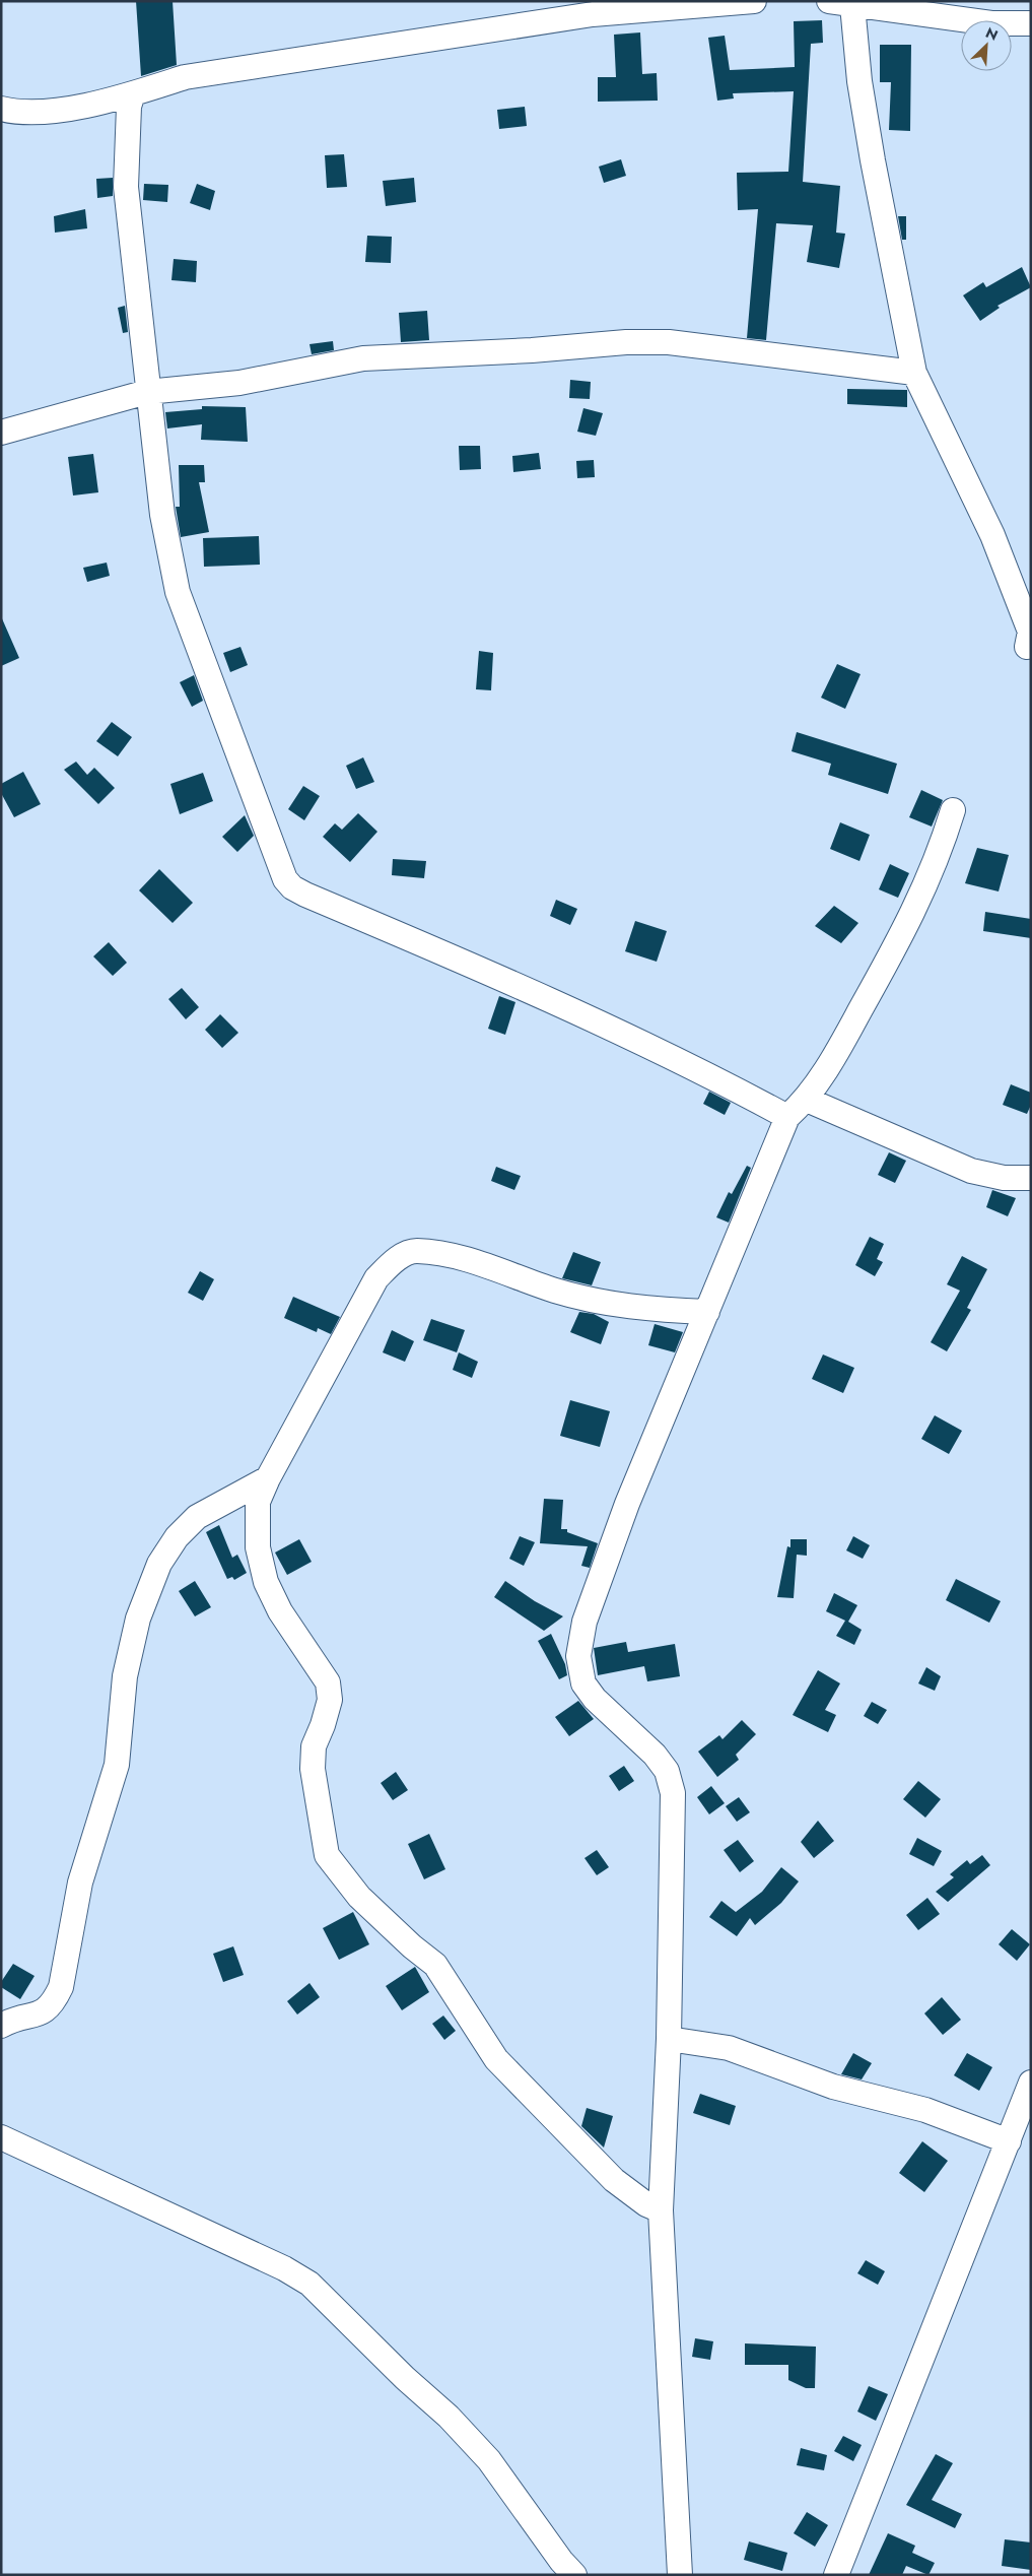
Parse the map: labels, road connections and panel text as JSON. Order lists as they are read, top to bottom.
{
  "north": "top right"
}
